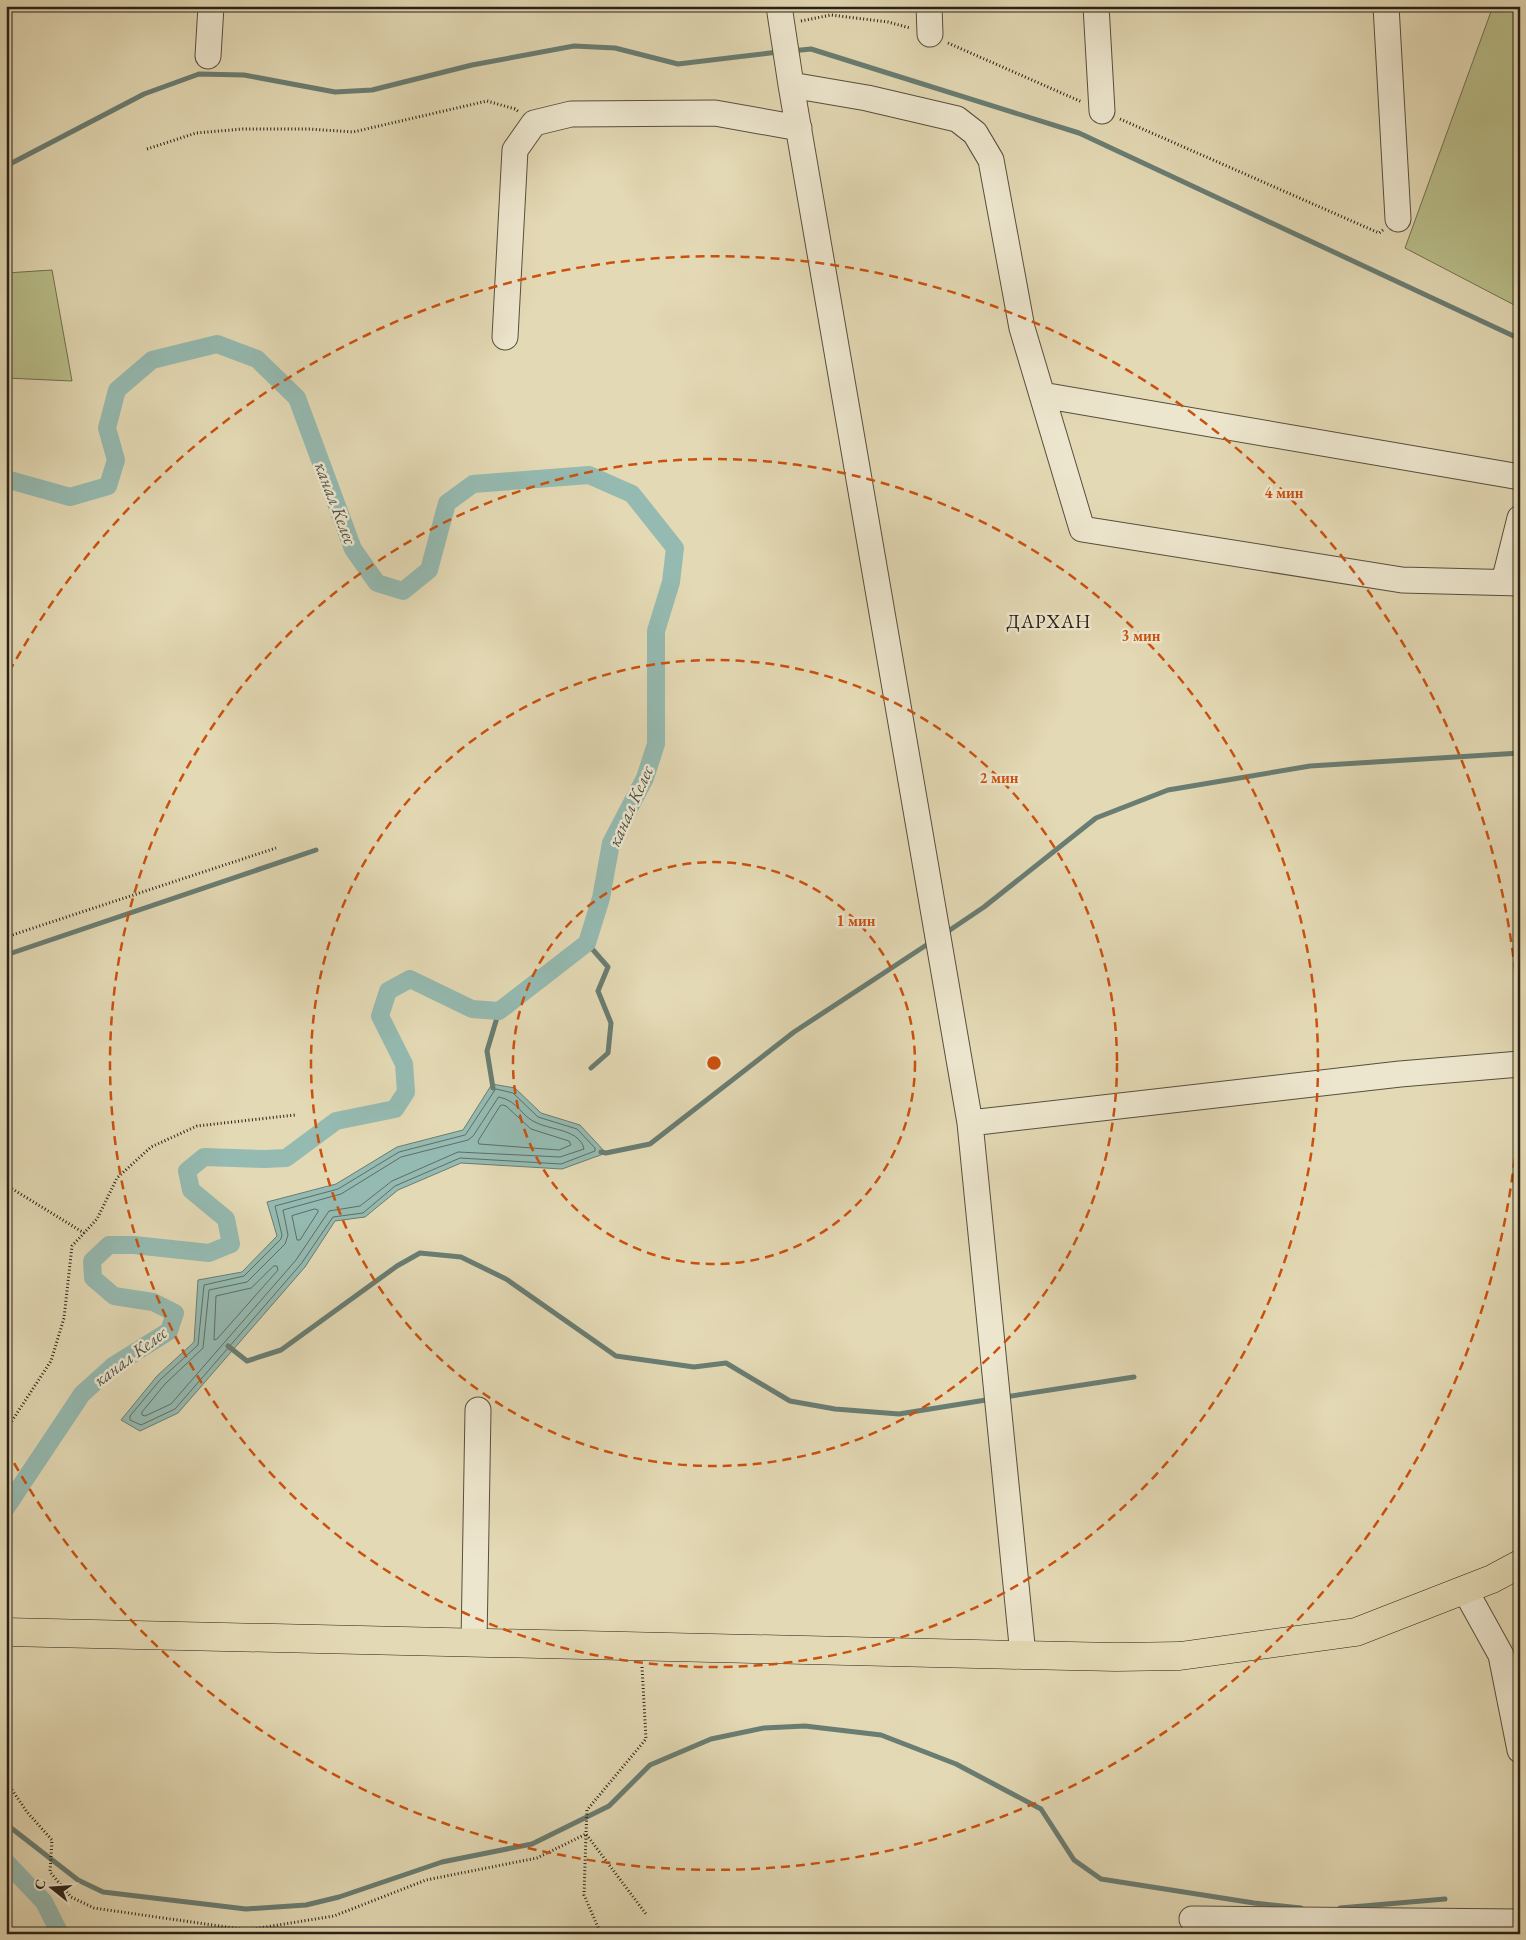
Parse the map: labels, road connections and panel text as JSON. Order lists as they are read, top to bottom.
{
  "districts": ["ДАРХАН"],
  "water": ["канал Келес"],
  "north": "left",
  "rings": [
    "4 мин",
    "3 мин",
    "2 мин",
    "1 мин"
  ]
}
